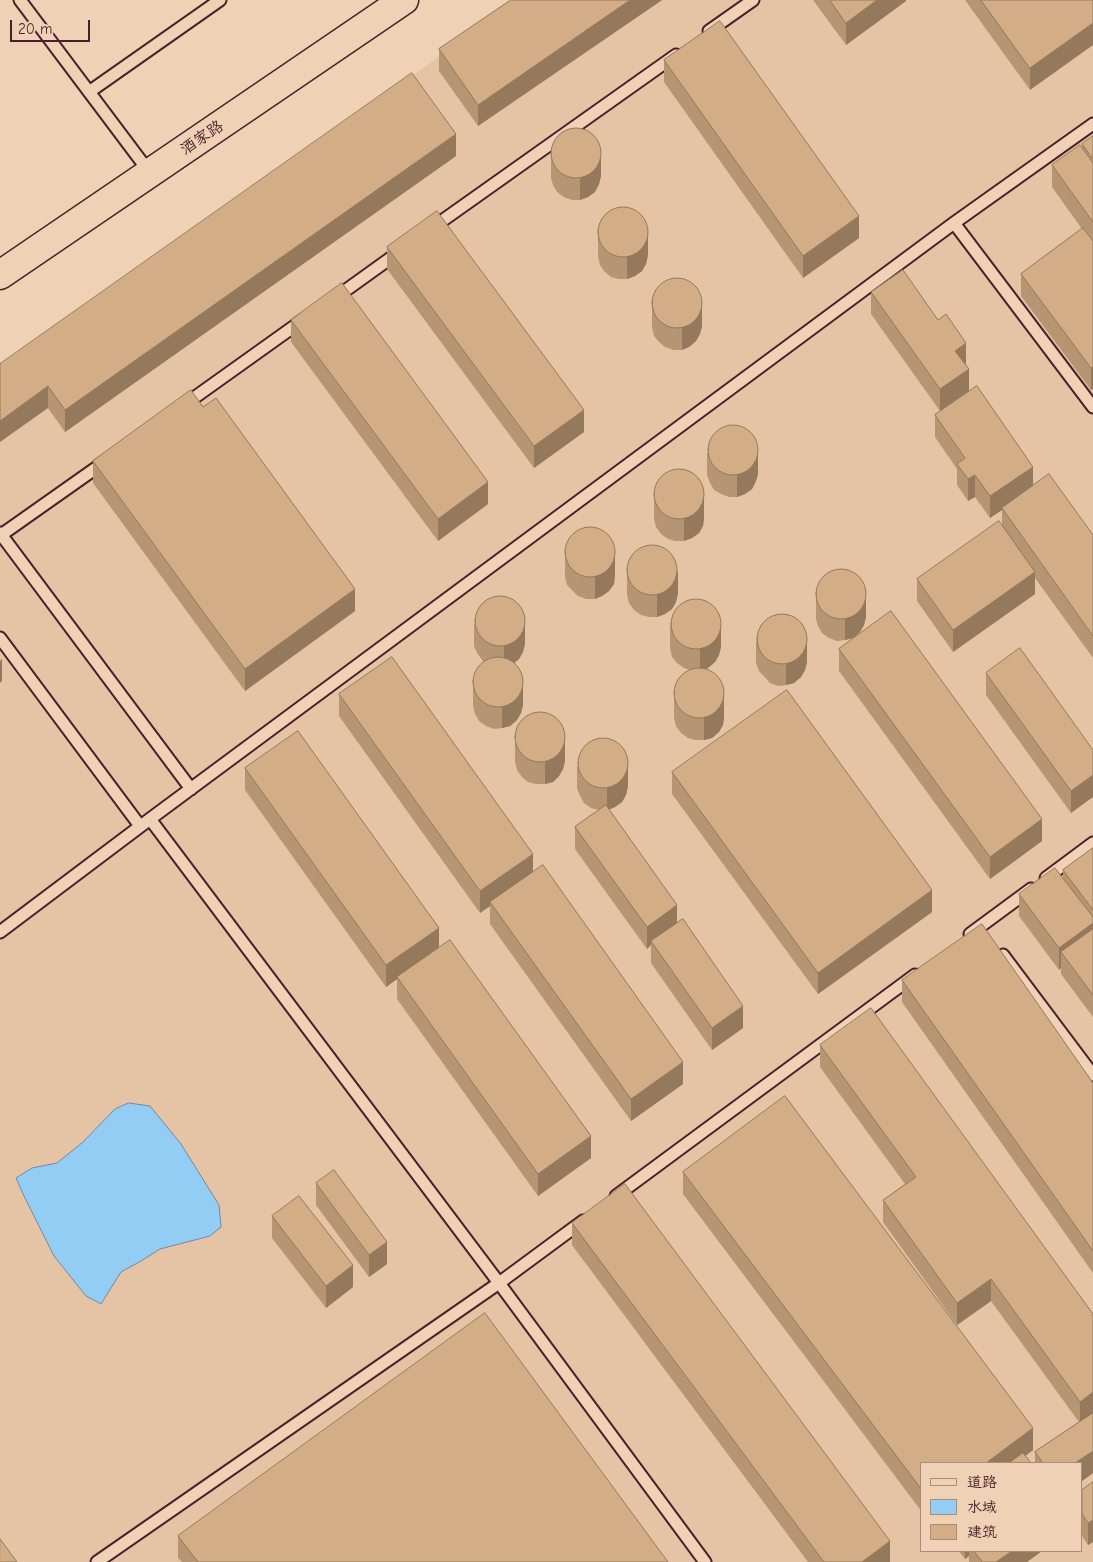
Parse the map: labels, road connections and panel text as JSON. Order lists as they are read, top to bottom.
{
  "streets": {
    "street": ["酒家路"]
  },
  "legend": ["道路", "水域", "建筑"],
  "scale_bar": "20 m"
}
